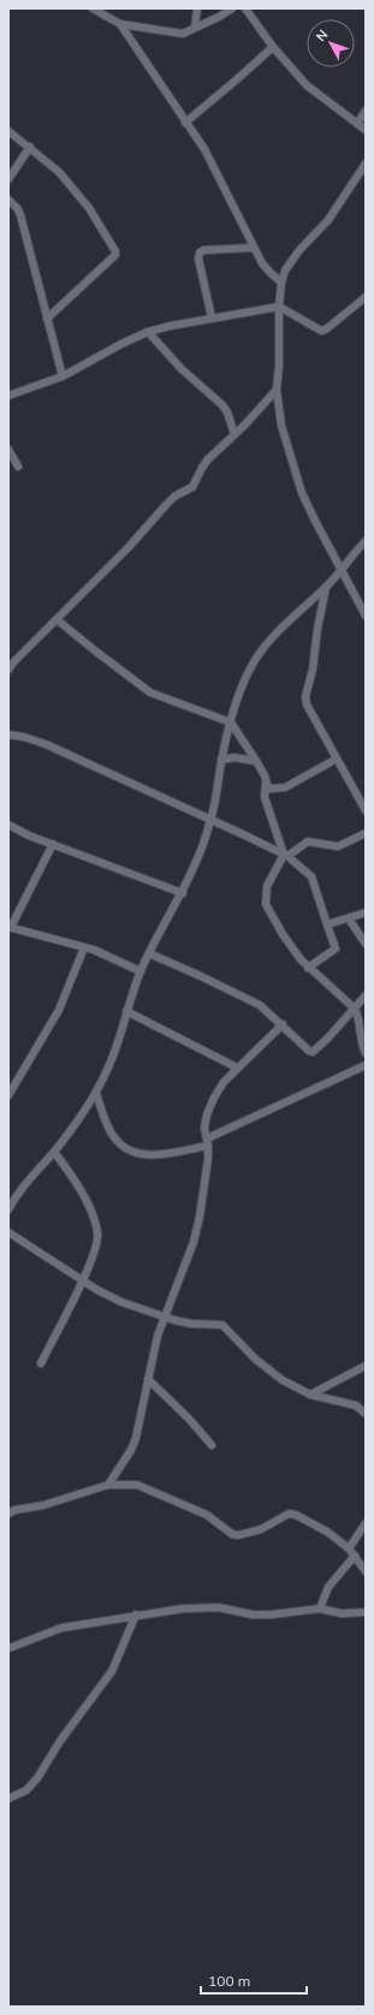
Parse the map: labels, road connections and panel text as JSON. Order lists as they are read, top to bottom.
{
  "scale_bar": "100 m",
  "north": "top left"
}
